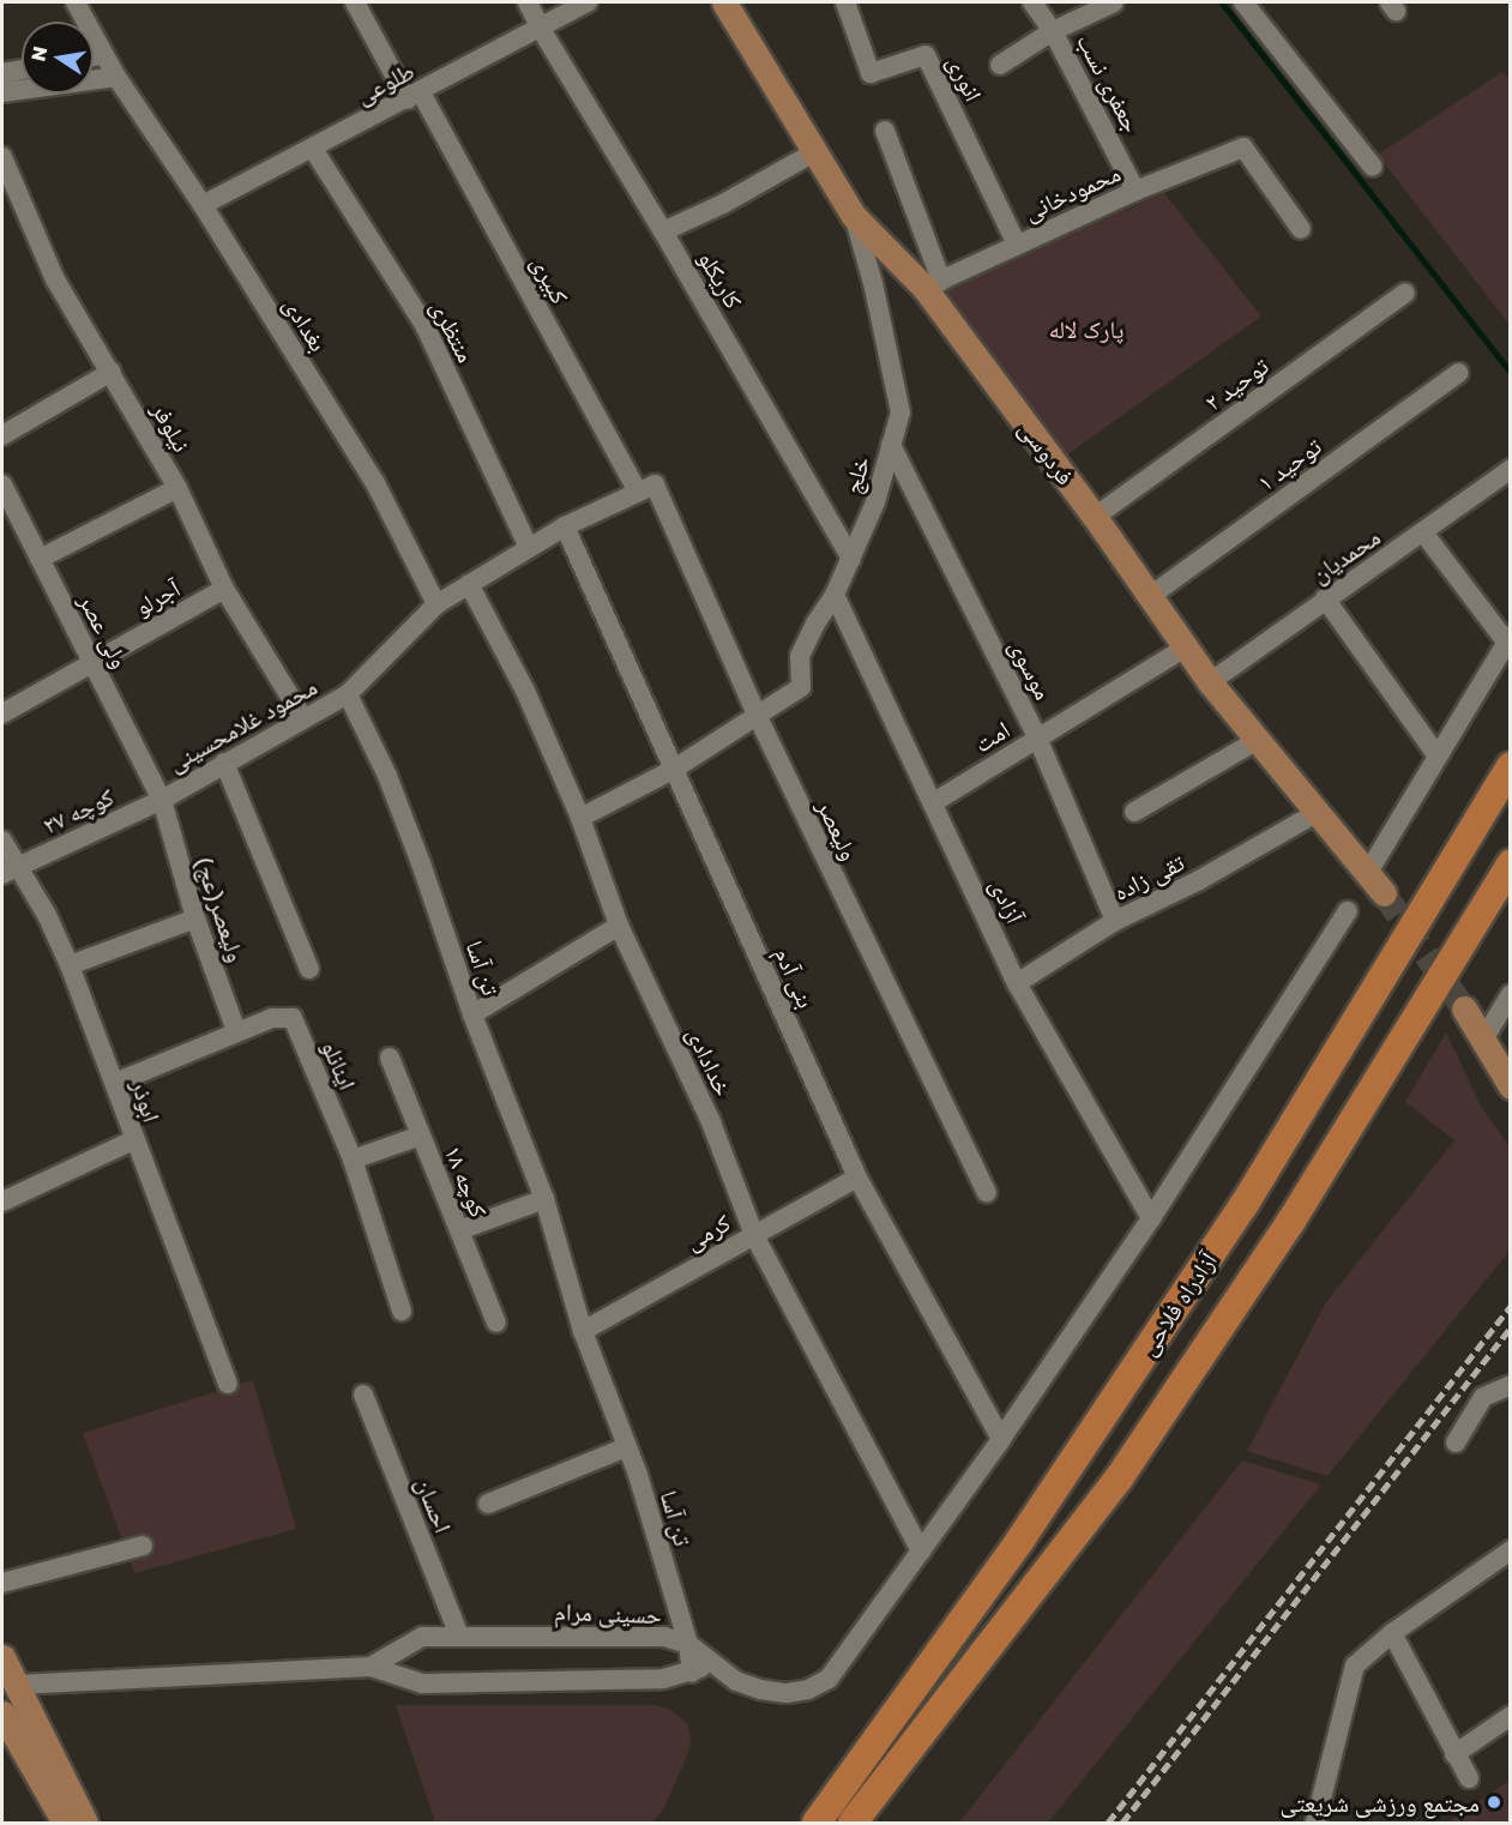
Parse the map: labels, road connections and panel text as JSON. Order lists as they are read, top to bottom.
{
  "streets": {
    "highway": ["آزادراه فلاحی"],
    "main road": ["فردوسی"],
    "street": [
      "انوری",
      "طلوعی",
      "جعفری نسب",
      "محمودخانی",
      "کبیری",
      "کاریکلو",
      "بغدادی",
      "منتظری",
      "توحید ۲",
      "نیلوفر",
      "توحید ۱",
      "خلج",
      "محمدیان",
      "آجرلو",
      "ولی عصر",
      "موسوی",
      "محمود غلامحسینی",
      "امت",
      "کوچه ۲۷",
      "ولیعصر",
      "تقی زاده",
      "آزادی",
      "ولیعصر(عج)",
      "تن آسا",
      "بنی آدم",
      "خدادادی",
      "اینانلو",
      "ابوذر",
      "کوچه ۱۸",
      "کرمی",
      "احسان",
      "حسینی مرام"
    ]
  },
  "crossings": [
    ["انوری", "محمودخانی"],
    ["طلوعی", "کبیری"],
    ["طلوعی", "کاریکلو"],
    ["طلوعی", "بغدادی"],
    ["طلوعی", "منتظری"],
    ["جعفری نسب", "محمودخانی"],
    ["محمودخانی", "فردوسی"],
    ["کبیری", "ولیعصر"],
    ["کاریکلو", "خلج"],
    ["توحید ۲", "فردوسی"],
    ["نیلوفر", "آجرلو"],
    ["نیلوفر", "محمود غلامحسینی"],
    ["فردوسی", "توحید ۱"],
    ["فردوسی", "خلج"],
    ["فردوسی", "محمدیان"],
    ["فردوسی", "امت"],
    ["خلج", "موسوی"],
    ["خلج", "ولیعصر"],
    ["خلج", "آزادی"],
    ["آجرلو", "ولی عصر"],
    ["ولی عصر", "محمود غلامحسینی"],
    ["ولی عصر", "کوچه ۲۷"],
    ["ولی عصر", "ولیعصر(عج)"],
    ["موسوی", "امت"],
    ["موسوی", "تقی زاده"],
    ["محمود غلامحسینی", "کوچه ۲۷"],
    ["محمود غلامحسینی", "ولیعصر(عج)"],
    ["محمود غلامحسینی", "تن آسا"],
    ["امت", "آزادی"],
    ["کوچه ۲۷", "ولیعصر(عج)"],
    ["کوچه ۲۷", "ابوذر"],
    ["تقی زاده", "آزادی"],
    ["ولیعصر(عج)", "اینانلو"],
    ["تن آسا", "کرمی"],
    ["تن آسا", "حسینی مرام"],
    ["بنی آدم", "کرمی"],
    ["خدادادی", "کرمی"],
    ["اینانلو", "ابوذر"],
    ["احسان", "حسینی مرام"]
  ],
  "parks": ["پارک لاله"],
  "places": ["مجتمع ورزشی شریعتی"],
  "north": "left"
}
